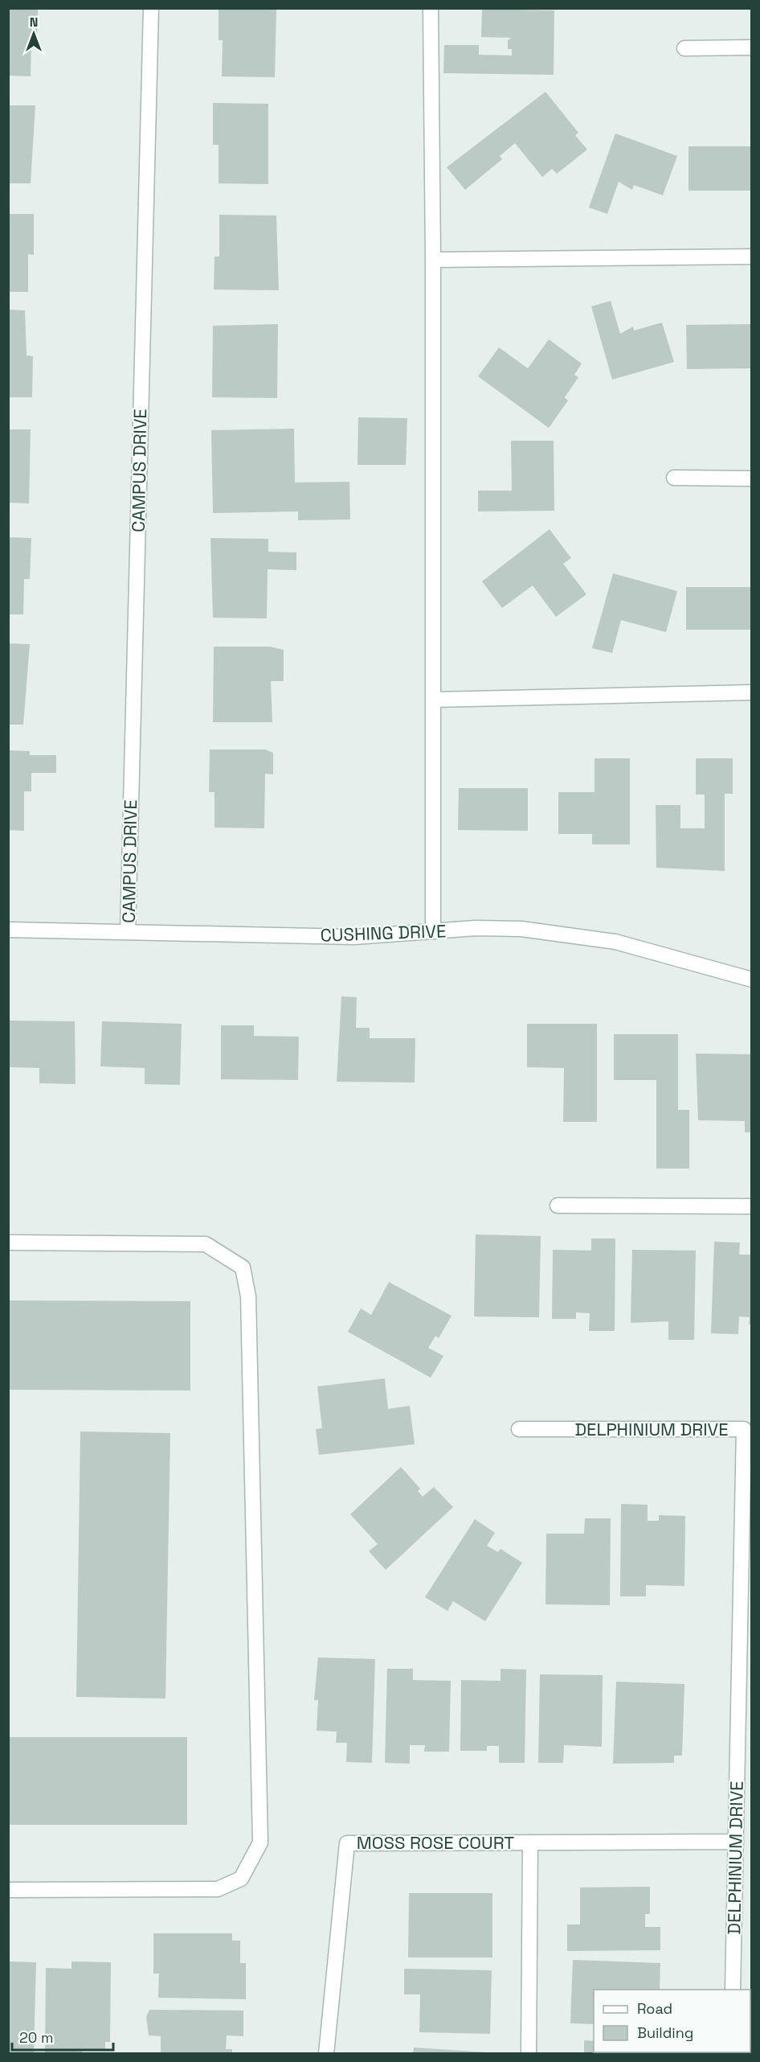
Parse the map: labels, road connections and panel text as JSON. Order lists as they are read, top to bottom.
{
  "streets": {
    "street": [
      "CAMPUS DRIVE",
      "CUSHING DRIVE",
      "DELPHINIUM DRIVE",
      "MOSS ROSE COURT"
    ]
  },
  "crossings": [
    ["CAMPUS DRIVE", "CUSHING DRIVE"],
    ["DELPHINIUM DRIVE", "MOSS ROSE COURT"]
  ],
  "legend": ["Road", "Building"],
  "scale_bar": "20 m",
  "north": "top"
}
